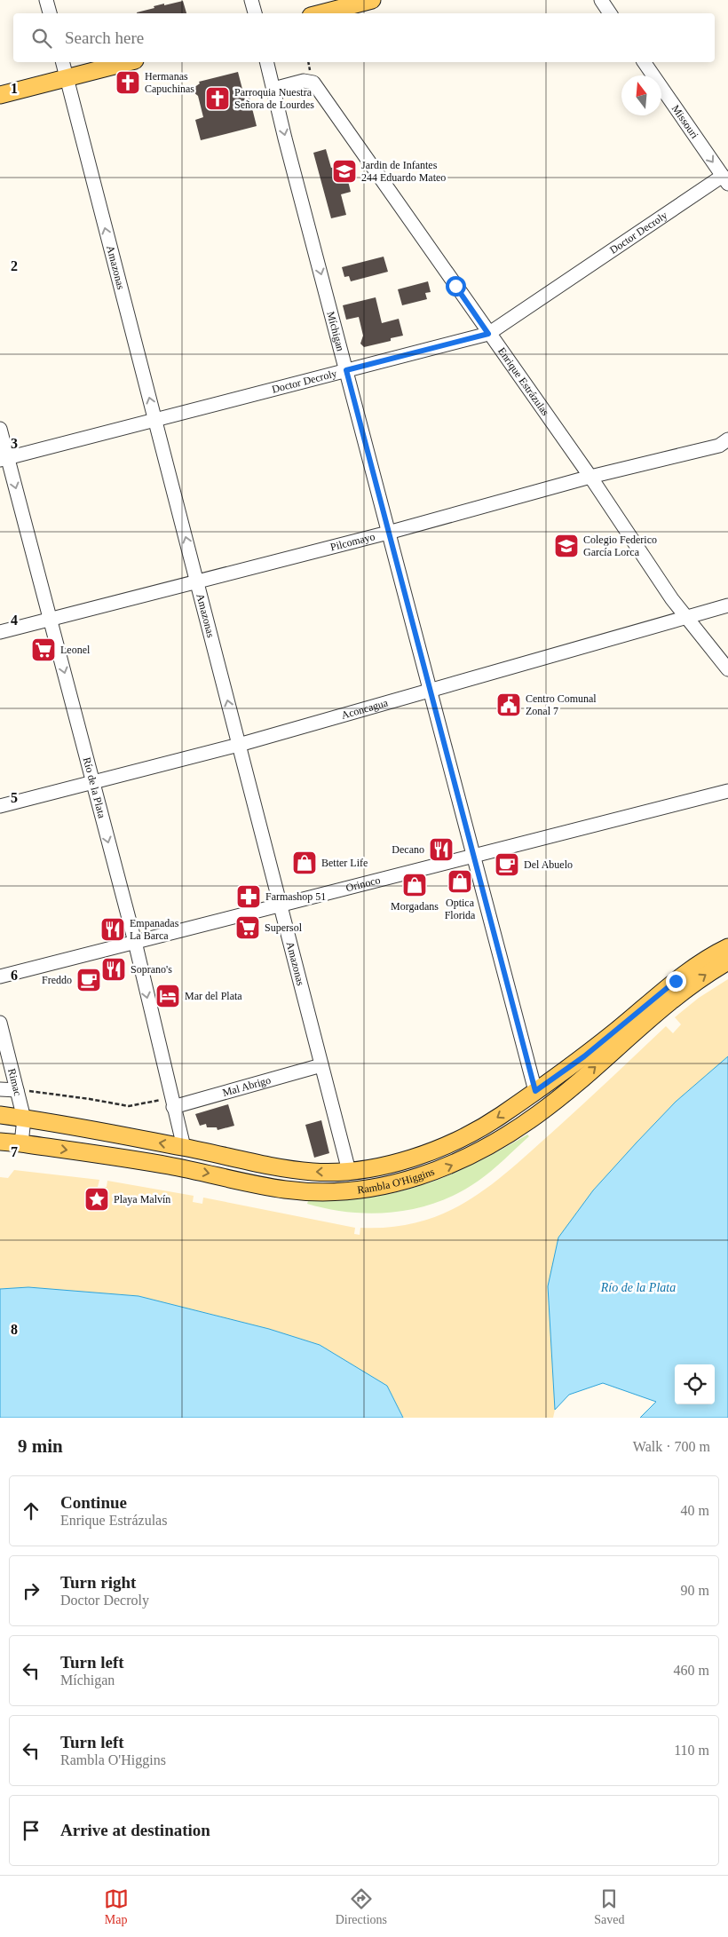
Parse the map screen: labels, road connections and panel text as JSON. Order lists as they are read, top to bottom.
{
  "streets": {
    "main road": ["Rambla O'Higgins"],
    "street": [
      "Missouri",
      "Doctor Decroly",
      "Amazonas",
      "Míchigan",
      "Enrique Estrázulas",
      "Pilcomayo",
      "Aconcagua",
      "Río de la Plata",
      "Orinoco",
      "Rimac",
      "Mal Abrigo"
    ]
  },
  "crossings": [
    ["Missouri", "Doctor Decroly"],
    ["Doctor Decroly", "Amazonas"],
    ["Doctor Decroly", "Míchigan"],
    ["Doctor Decroly", "Enrique Estrázulas"],
    ["Doctor Decroly", "Río de la Plata"],
    ["Amazonas", "Pilcomayo"],
    ["Amazonas", "Aconcagua"],
    ["Amazonas", "Orinoco"],
    ["Amazonas", "Mal Abrigo"],
    ["Amazonas", "Rambla O'Higgins"],
    ["Míchigan", "Enrique Estrázulas"],
    ["Míchigan", "Pilcomayo"],
    ["Míchigan", "Aconcagua"],
    ["Míchigan", "Orinoco"],
    ["Míchigan", "Rambla O'Higgins"],
    ["Enrique Estrázulas", "Pilcomayo"],
    ["Enrique Estrázulas", "Aconcagua"],
    ["Pilcomayo", "Río de la Plata"],
    ["Aconcagua", "Río de la Plata"],
    ["Río de la Plata", "Orinoco"],
    ["Río de la Plata", "Mal Abrigo"],
    ["Río de la Plata", "Rambla O'Higgins"],
    ["Rimac", "Rambla O'Higgins"]
  ],
  "one_way": ["Missouri", "Amazonas", "Río de la Plata"],
  "water": ["Río de la Plata"],
  "places": {
    "church": ["Hermanas Capuchinas", "Parroquia Nuestra Señora de Lourdes"],
    "school or university": ["Jardin de Infantes 244 Eduardo Mateo", "Colegio Federico García Lorca"],
    "supermarket": ["Leonel", "Supersol"],
    "public building": ["Centro Comunal Zonal 7"],
    "restaurant": ["Decano", "Empanadas La Barca", "Soprano's"],
    "shop": ["Better Life", "Optica Florida", "Morgadans"],
    "cafe": ["Del Abuelo", "Freddo"],
    "pharmacy": ["Farmashop 51"],
    "hotel": ["Mar del Plata"],
    "place": ["Playa Malvín"]
  },
  "north": "top",
  "page": {
    "search": "Search here",
    "heading": ["9 min", "Walk · 700 m"],
    "list": [
      ["Continue", "Enrique Estrázulas", "40 m"],
      ["Turn right", "Doctor Decroly", "90 m"],
      ["Turn left", "Míchigan", "460 m"],
      ["Turn left", "Rambla O'Higgins", "110 m"],
      "Arrive at destination"
    ],
    "nav": ["Map", "Directions", "Saved"]
  },
  "grid": {
    "rows": [
      "1",
      "2",
      "3",
      "4",
      "5",
      "6",
      "7",
      "8"
    ]
  }
}
